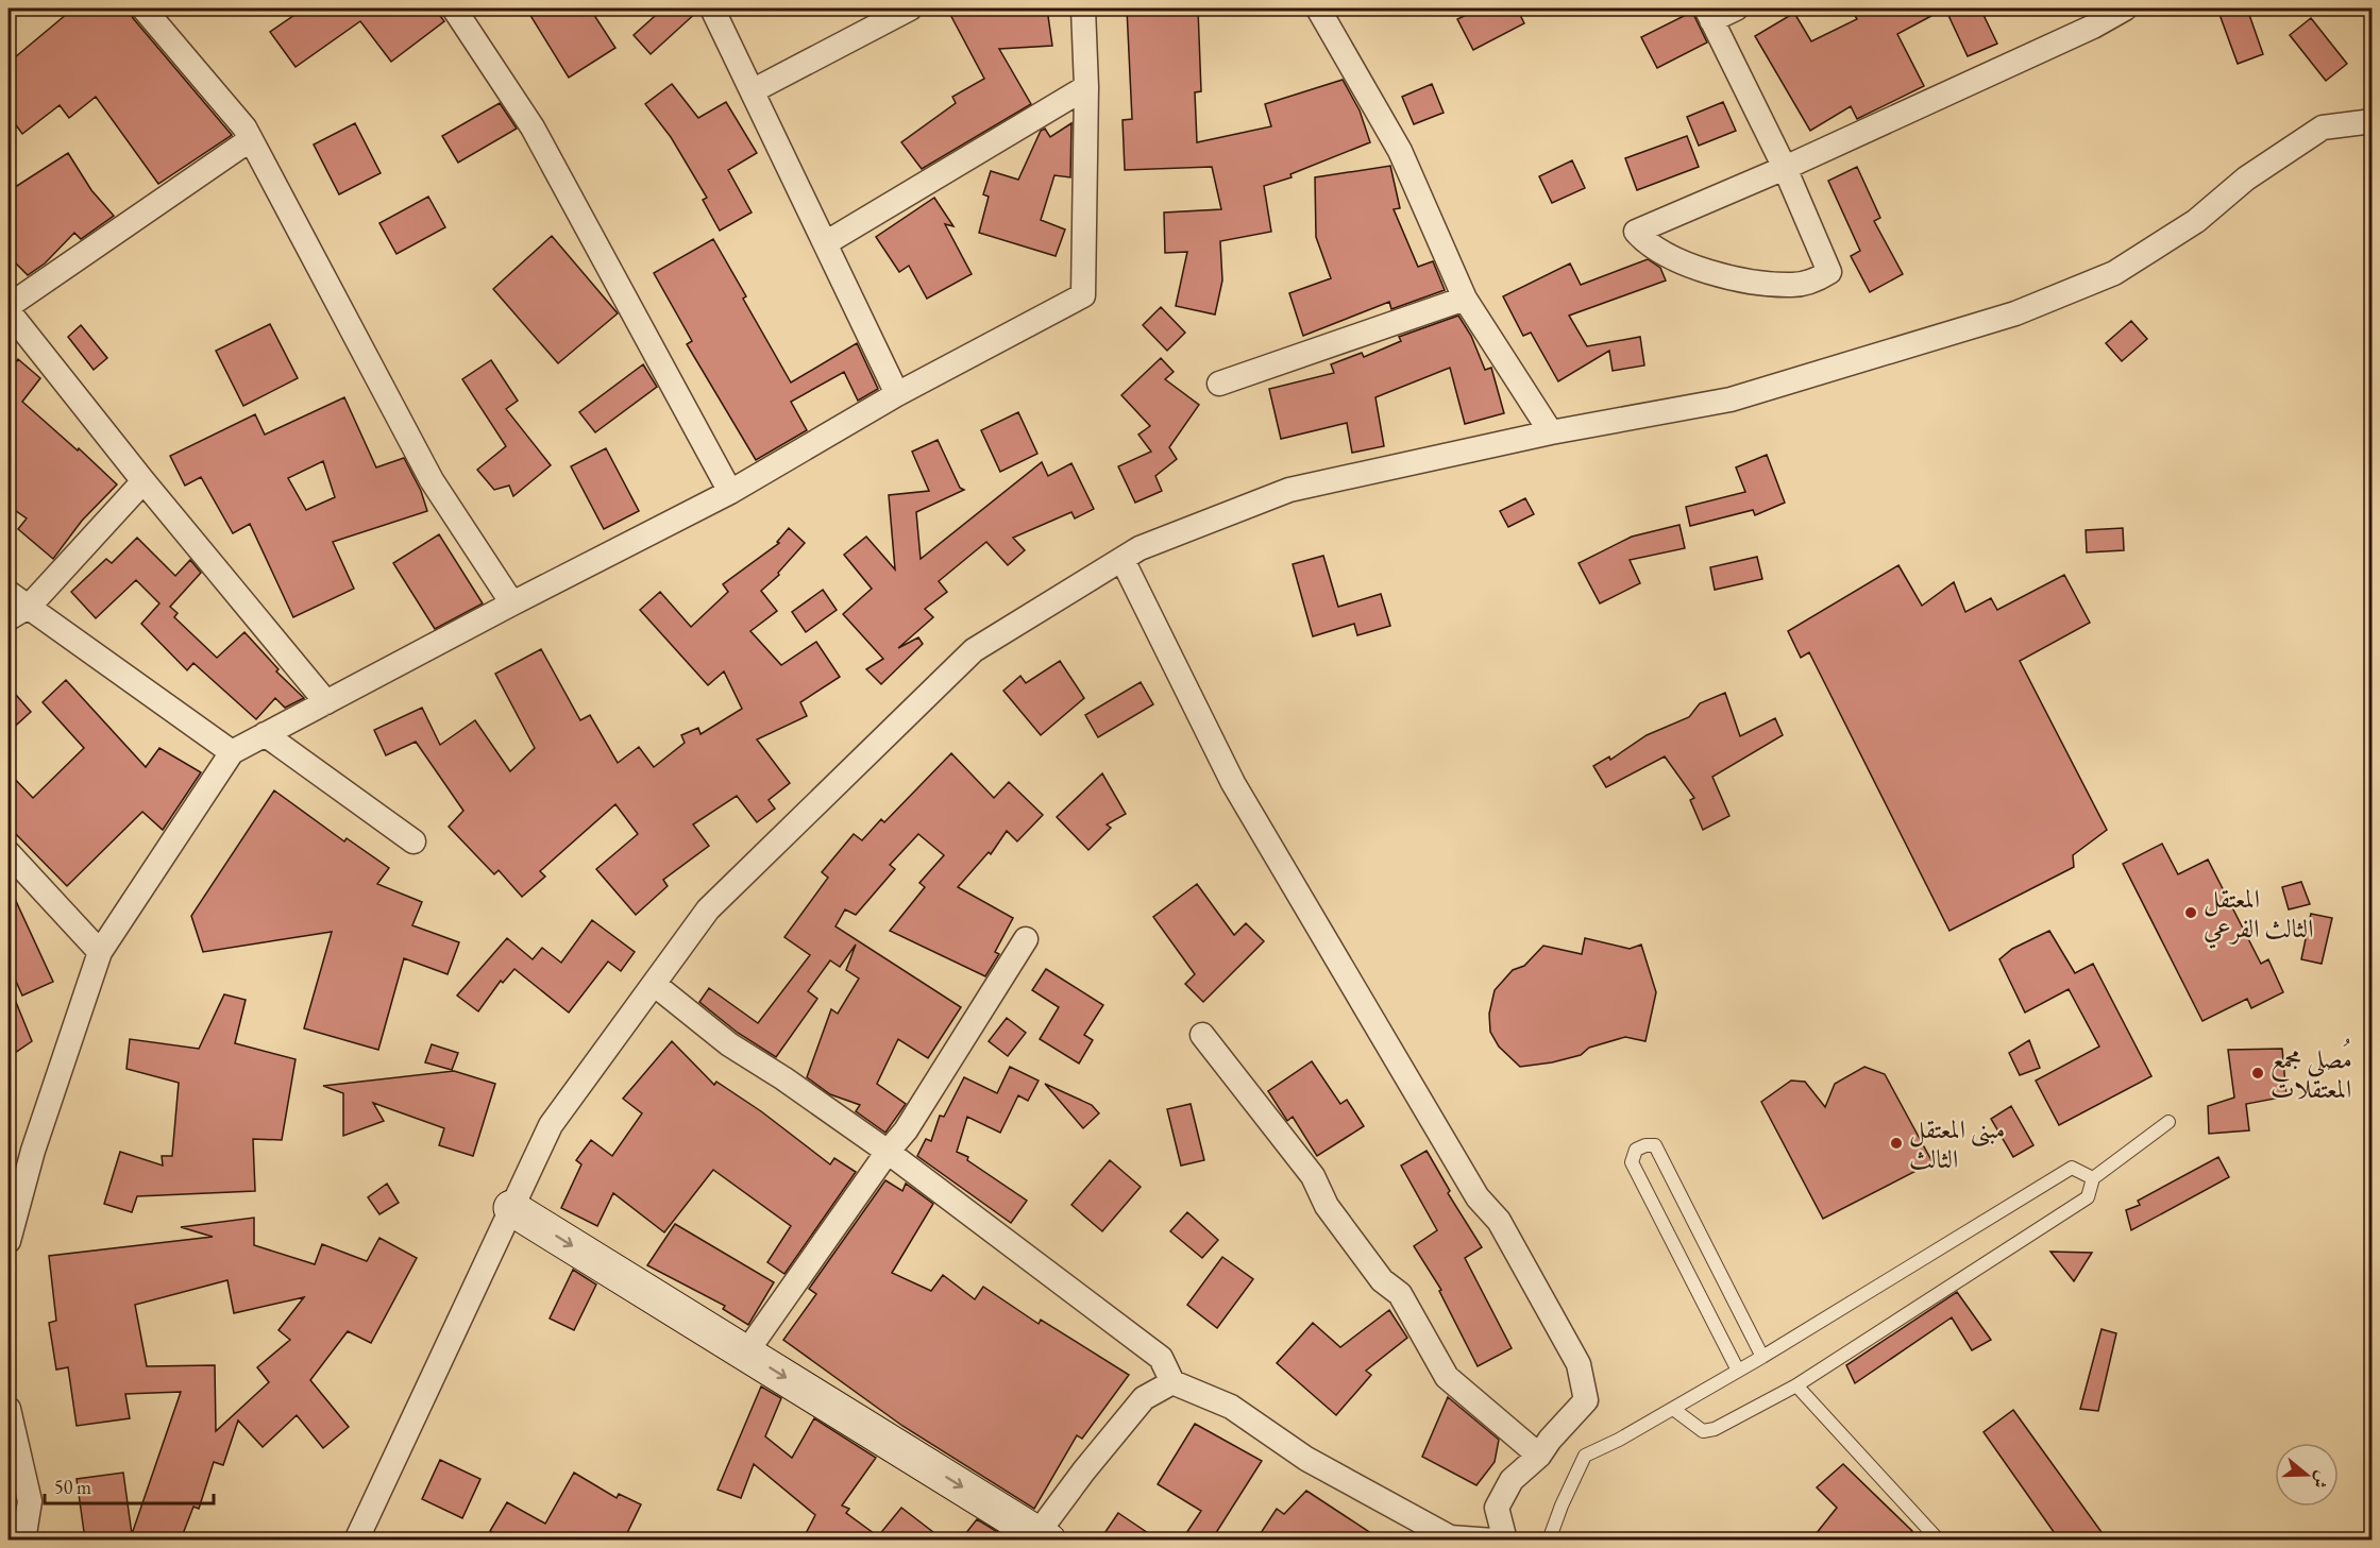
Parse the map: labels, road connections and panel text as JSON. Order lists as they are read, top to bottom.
{
  "places": ["المعتقل الثالث الفرعي", "مُصلى مجمع المعتقلات", "مبنى المعتقل الثالث"],
  "scale_bar": "50 m",
  "north": "right"
}
